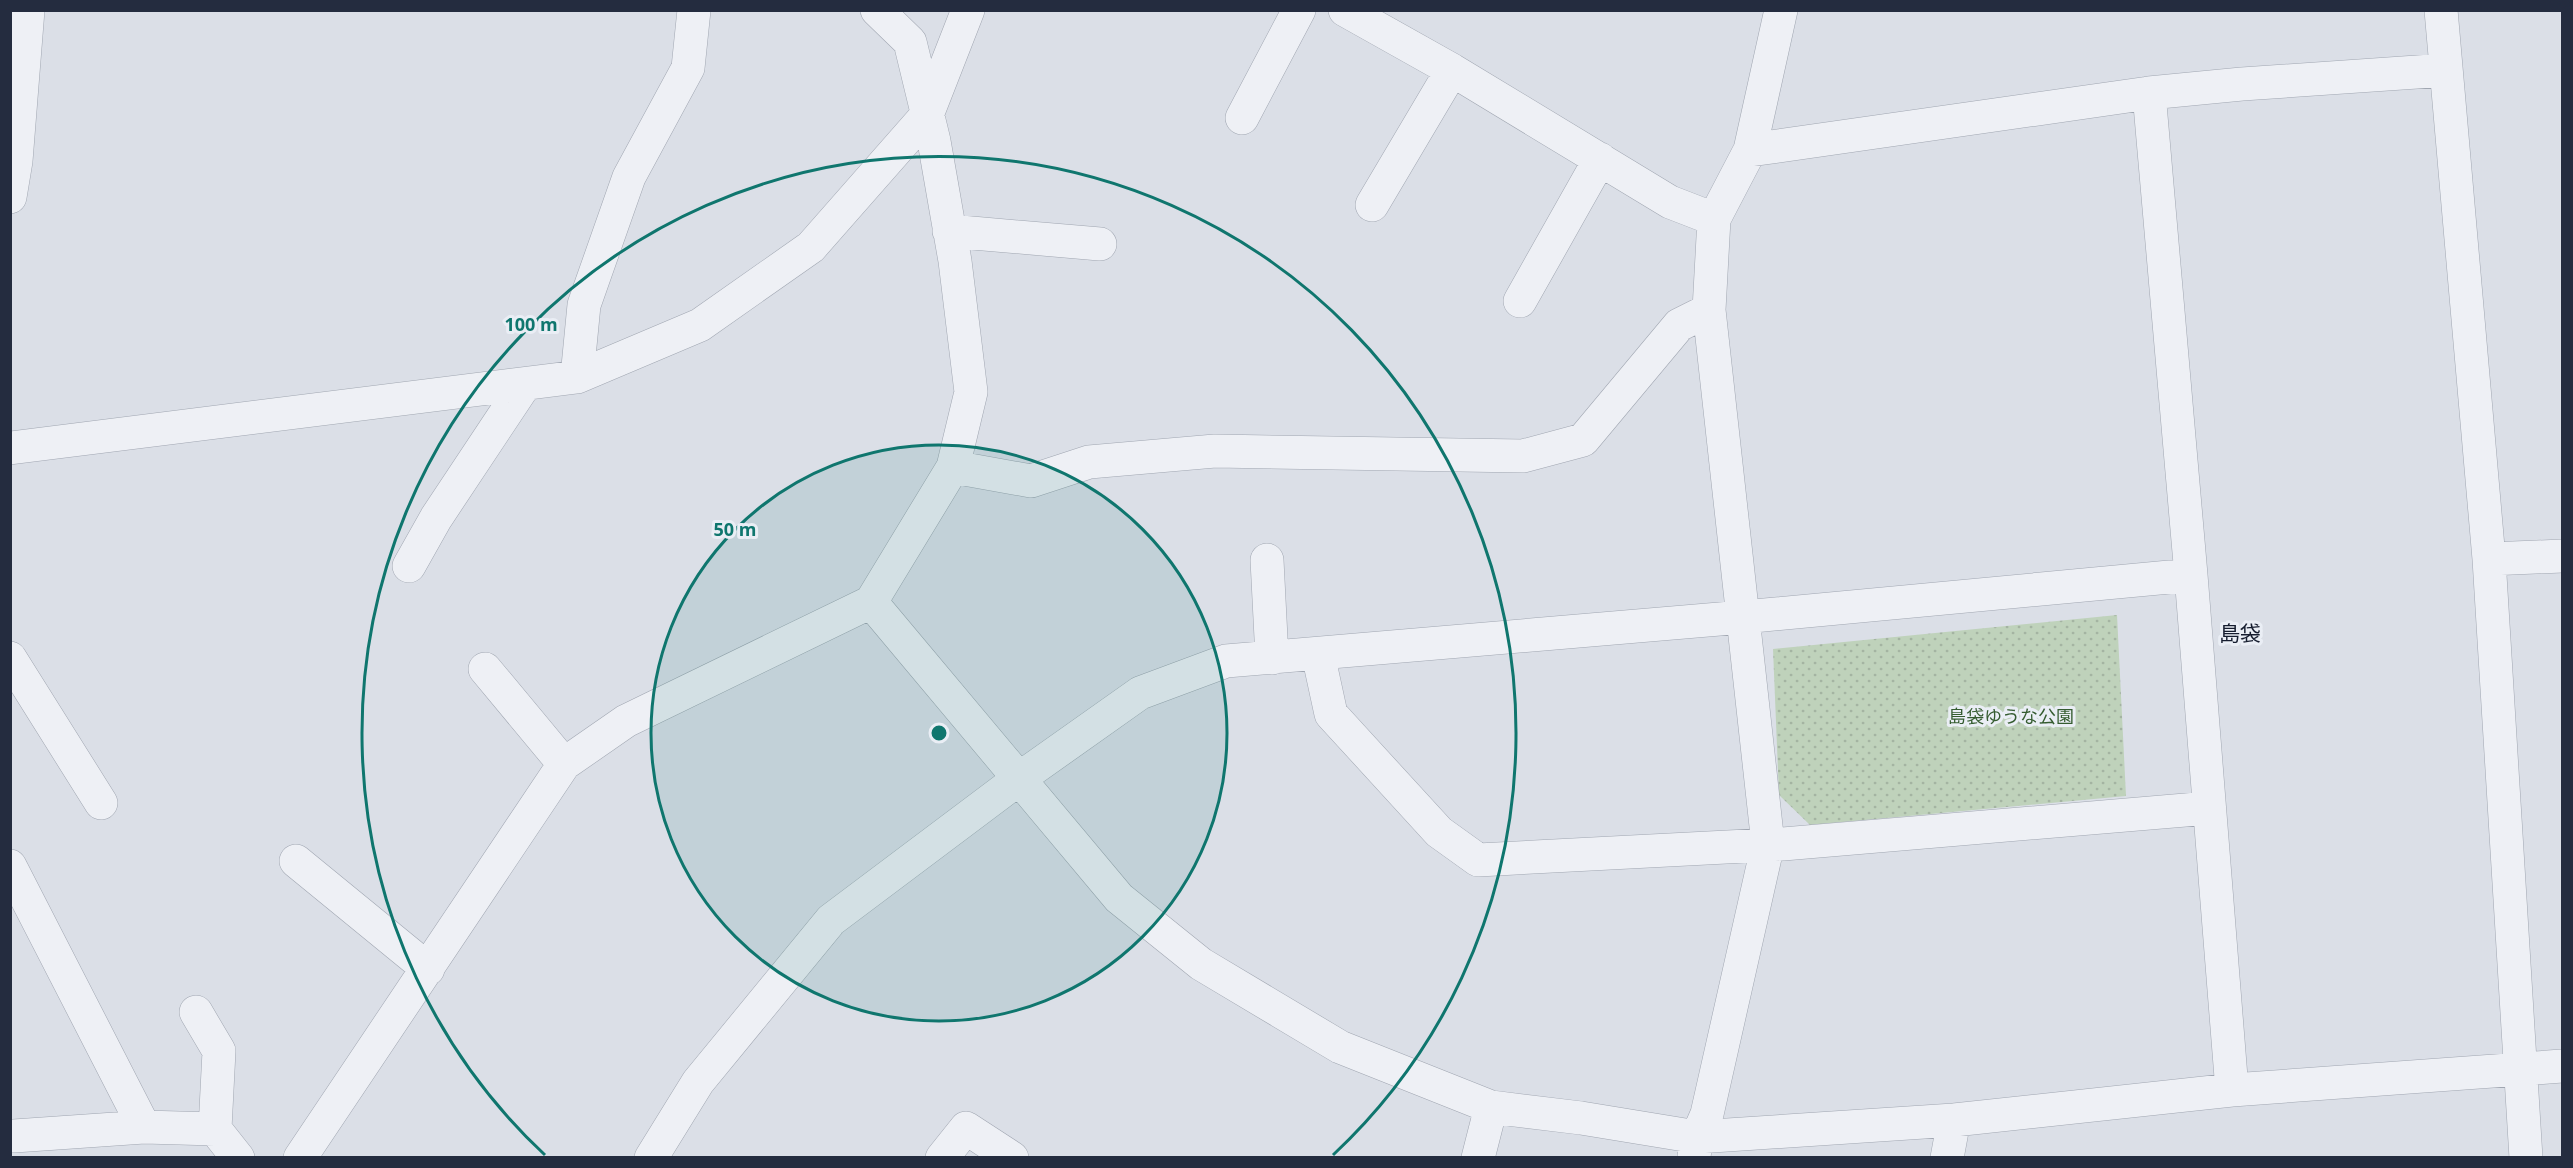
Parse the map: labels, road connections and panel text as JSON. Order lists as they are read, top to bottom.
{
  "districts": ["島袋"],
  "parks": ["島袋ゆうな公園"],
  "rings": ["100 m", "50 m"]
}
